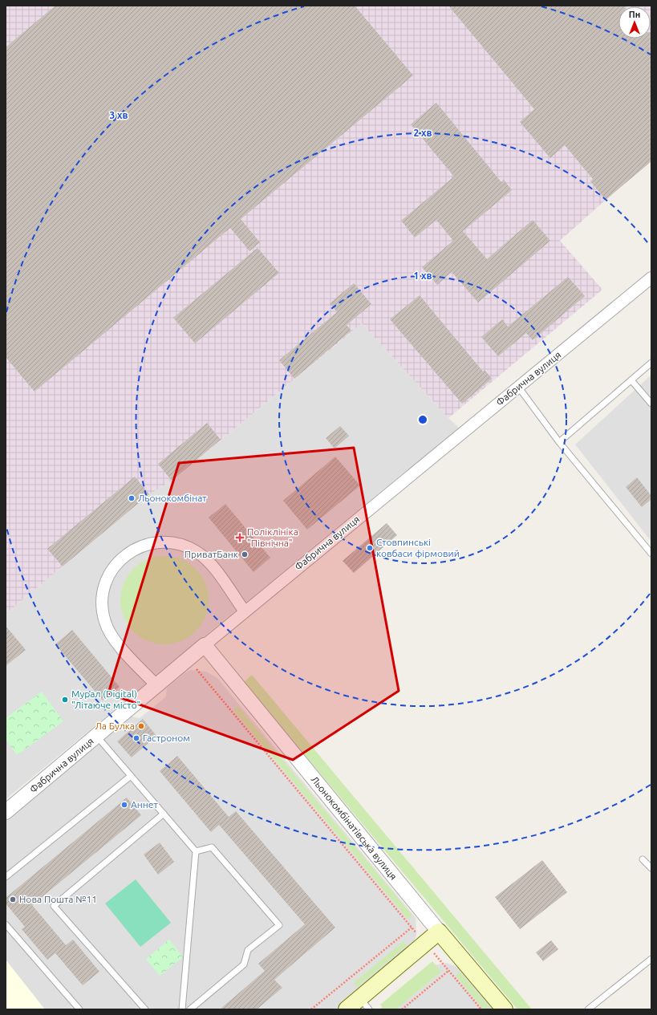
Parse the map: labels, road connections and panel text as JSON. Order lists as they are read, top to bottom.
{
  "streets": {
    "main road": ["Льонокомбінатівська вулиця"],
    "street": ["Фабрична вулиця"]
  },
  "crossings": [
    ["Фабрична вулиця", "Льонокомбінатівська вулиця"]
  ],
  "places": {
    "other": [
      "Льонокомбінат",
      "Стовпинські ковбаси фірмовий",
      "ПриватБанк",
      "Мурал (Digital) \"Літаюче місто\"",
      "Ла Булка",
      "Гастроном",
      "Аннет",
      "Нова Пошта №11"
    ],
    "health": ["Поліклініка \"Північна\""]
  },
  "north": "top",
  "rings": ["3 хв", "2 хв", "1 хв"]
}
